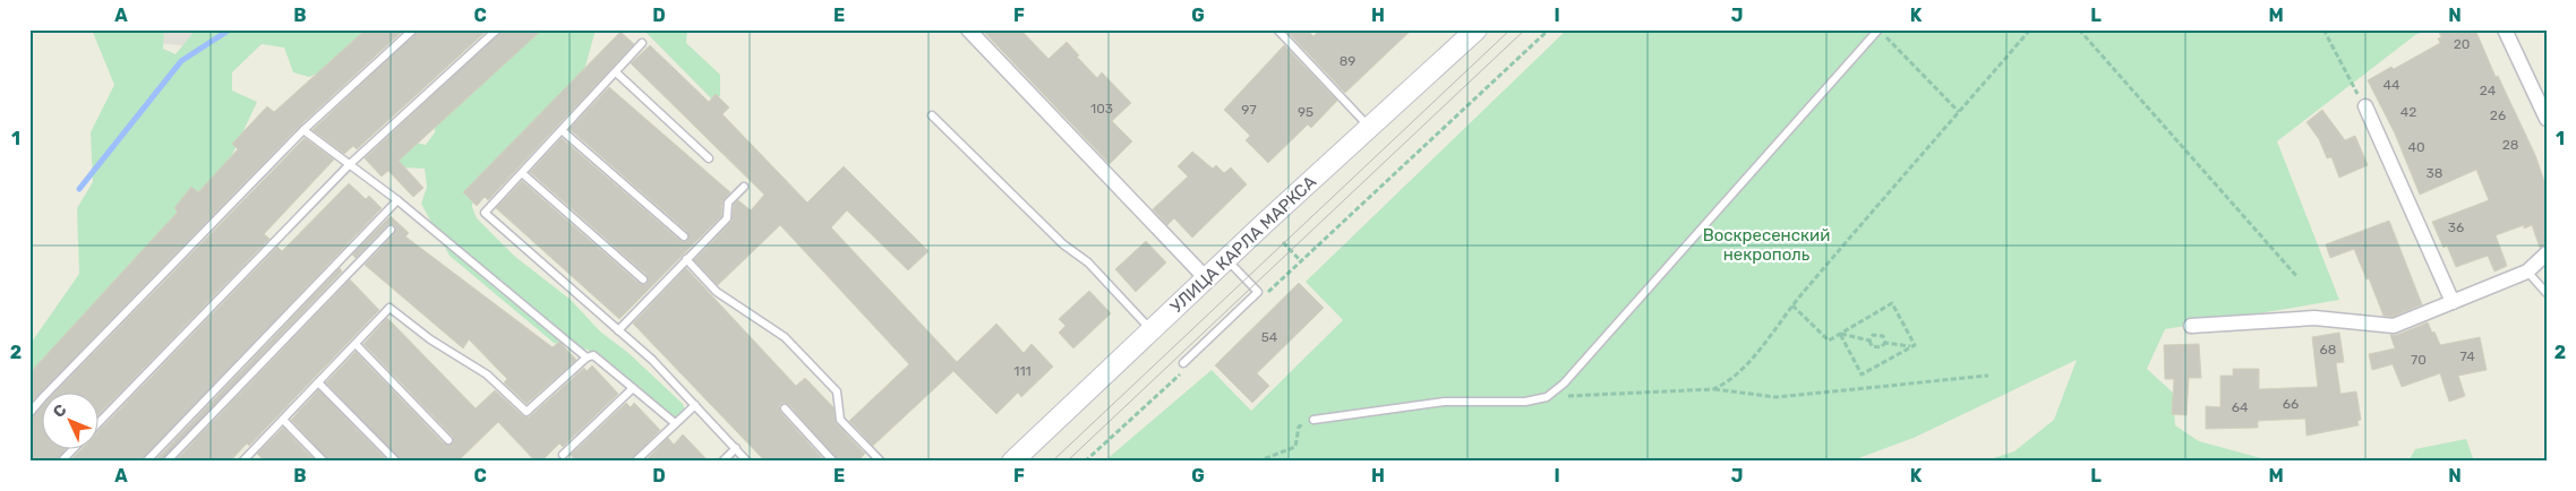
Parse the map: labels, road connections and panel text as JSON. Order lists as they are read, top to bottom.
{
  "streets": {
    "main road": ["УЛИЦА КАРЛА МАРКСА"]
  },
  "parks": ["Воскресенский некрополь"],
  "house_numbers": [
    "20",
    "89",
    "44",
    "24",
    "103",
    "97",
    "95",
    "42",
    "26",
    "28",
    "40",
    "38",
    "36",
    "54",
    "68",
    "74",
    "70",
    "111",
    "66",
    "64"
  ],
  "north": "top left",
  "grid": {
    "columns": [
      "A",
      "B",
      "C",
      "D",
      "E",
      "F",
      "G",
      "H",
      "I",
      "J",
      "K",
      "L",
      "M",
      "N"
    ],
    "rows": ["1", "2"]
  }
}
